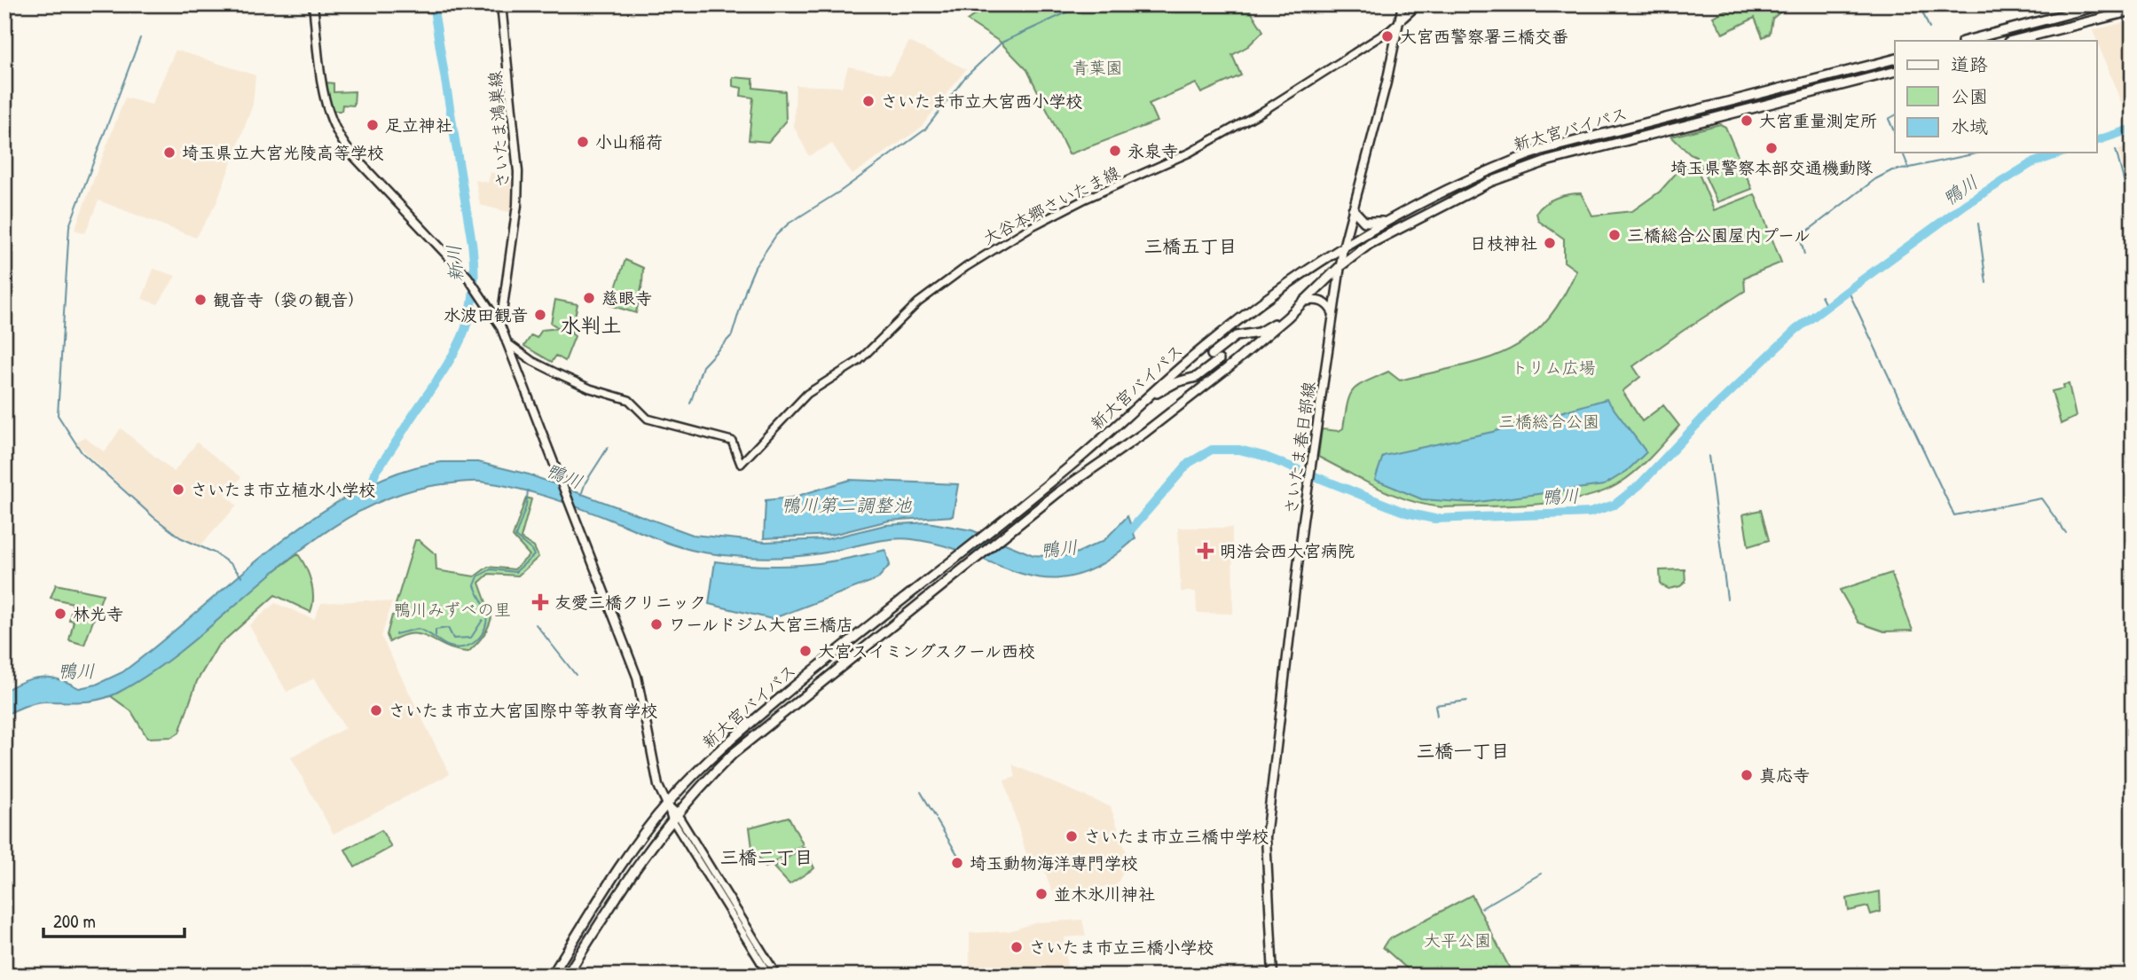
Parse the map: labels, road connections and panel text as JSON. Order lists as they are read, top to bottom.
{
  "streets": {
    "highway": ["新大宮バイパス"],
    "main road": ["さいたま鴻巣線", "大谷本郷さいたま線", "さいたま春日部線"]
  },
  "crossings": [
    ["新大宮バイパス", "さいたま春日部線"],
    ["大谷本郷さいたま線", "さいたま春日部線"]
  ],
  "districts": [
    "三橋五丁目",
    "水判土",
    "三橋一丁目",
    "三橋二丁目"
  ],
  "water": ["鴨川", "新川", "鴨川第二調整池"],
  "parks": [
    "青葉園",
    "トリム広場",
    "三橋総合公園",
    "鴨川みずべの里",
    "大平公園"
  ],
  "places": {
    "other": [
      "大宮西警察署三橋交番",
      "さいたま市立大宮西小学校",
      "大宮重量測定所",
      "足立神社",
      "小山稲荷",
      "埼玉県警察本部交通機動隊",
      "永泉寺",
      "埼玉県立大宮光陵高等学校",
      "三橋総合公園屋内プール",
      "日枝神社",
      "慈眼寺",
      "観音寺（袋の観音）",
      "水波田観音",
      "さいたま市立植水小学校",
      "林光寺",
      "ワールドジム大宮三橋店",
      "大宮スイミングスクール西校",
      "さいたま市立大宮国際中等教育学校",
      "真応寺",
      "さいたま市立三橋中学校",
      "埼玉動物海洋専門学校",
      "並木氷川神社",
      "さいたま市立三橋小学校"
    ],
    "health": ["明浩会西大宮病院", "友愛三橋クリニック"]
  },
  "legend": ["道路", "公園", "水域"],
  "scale_bar": "200 m"
}
